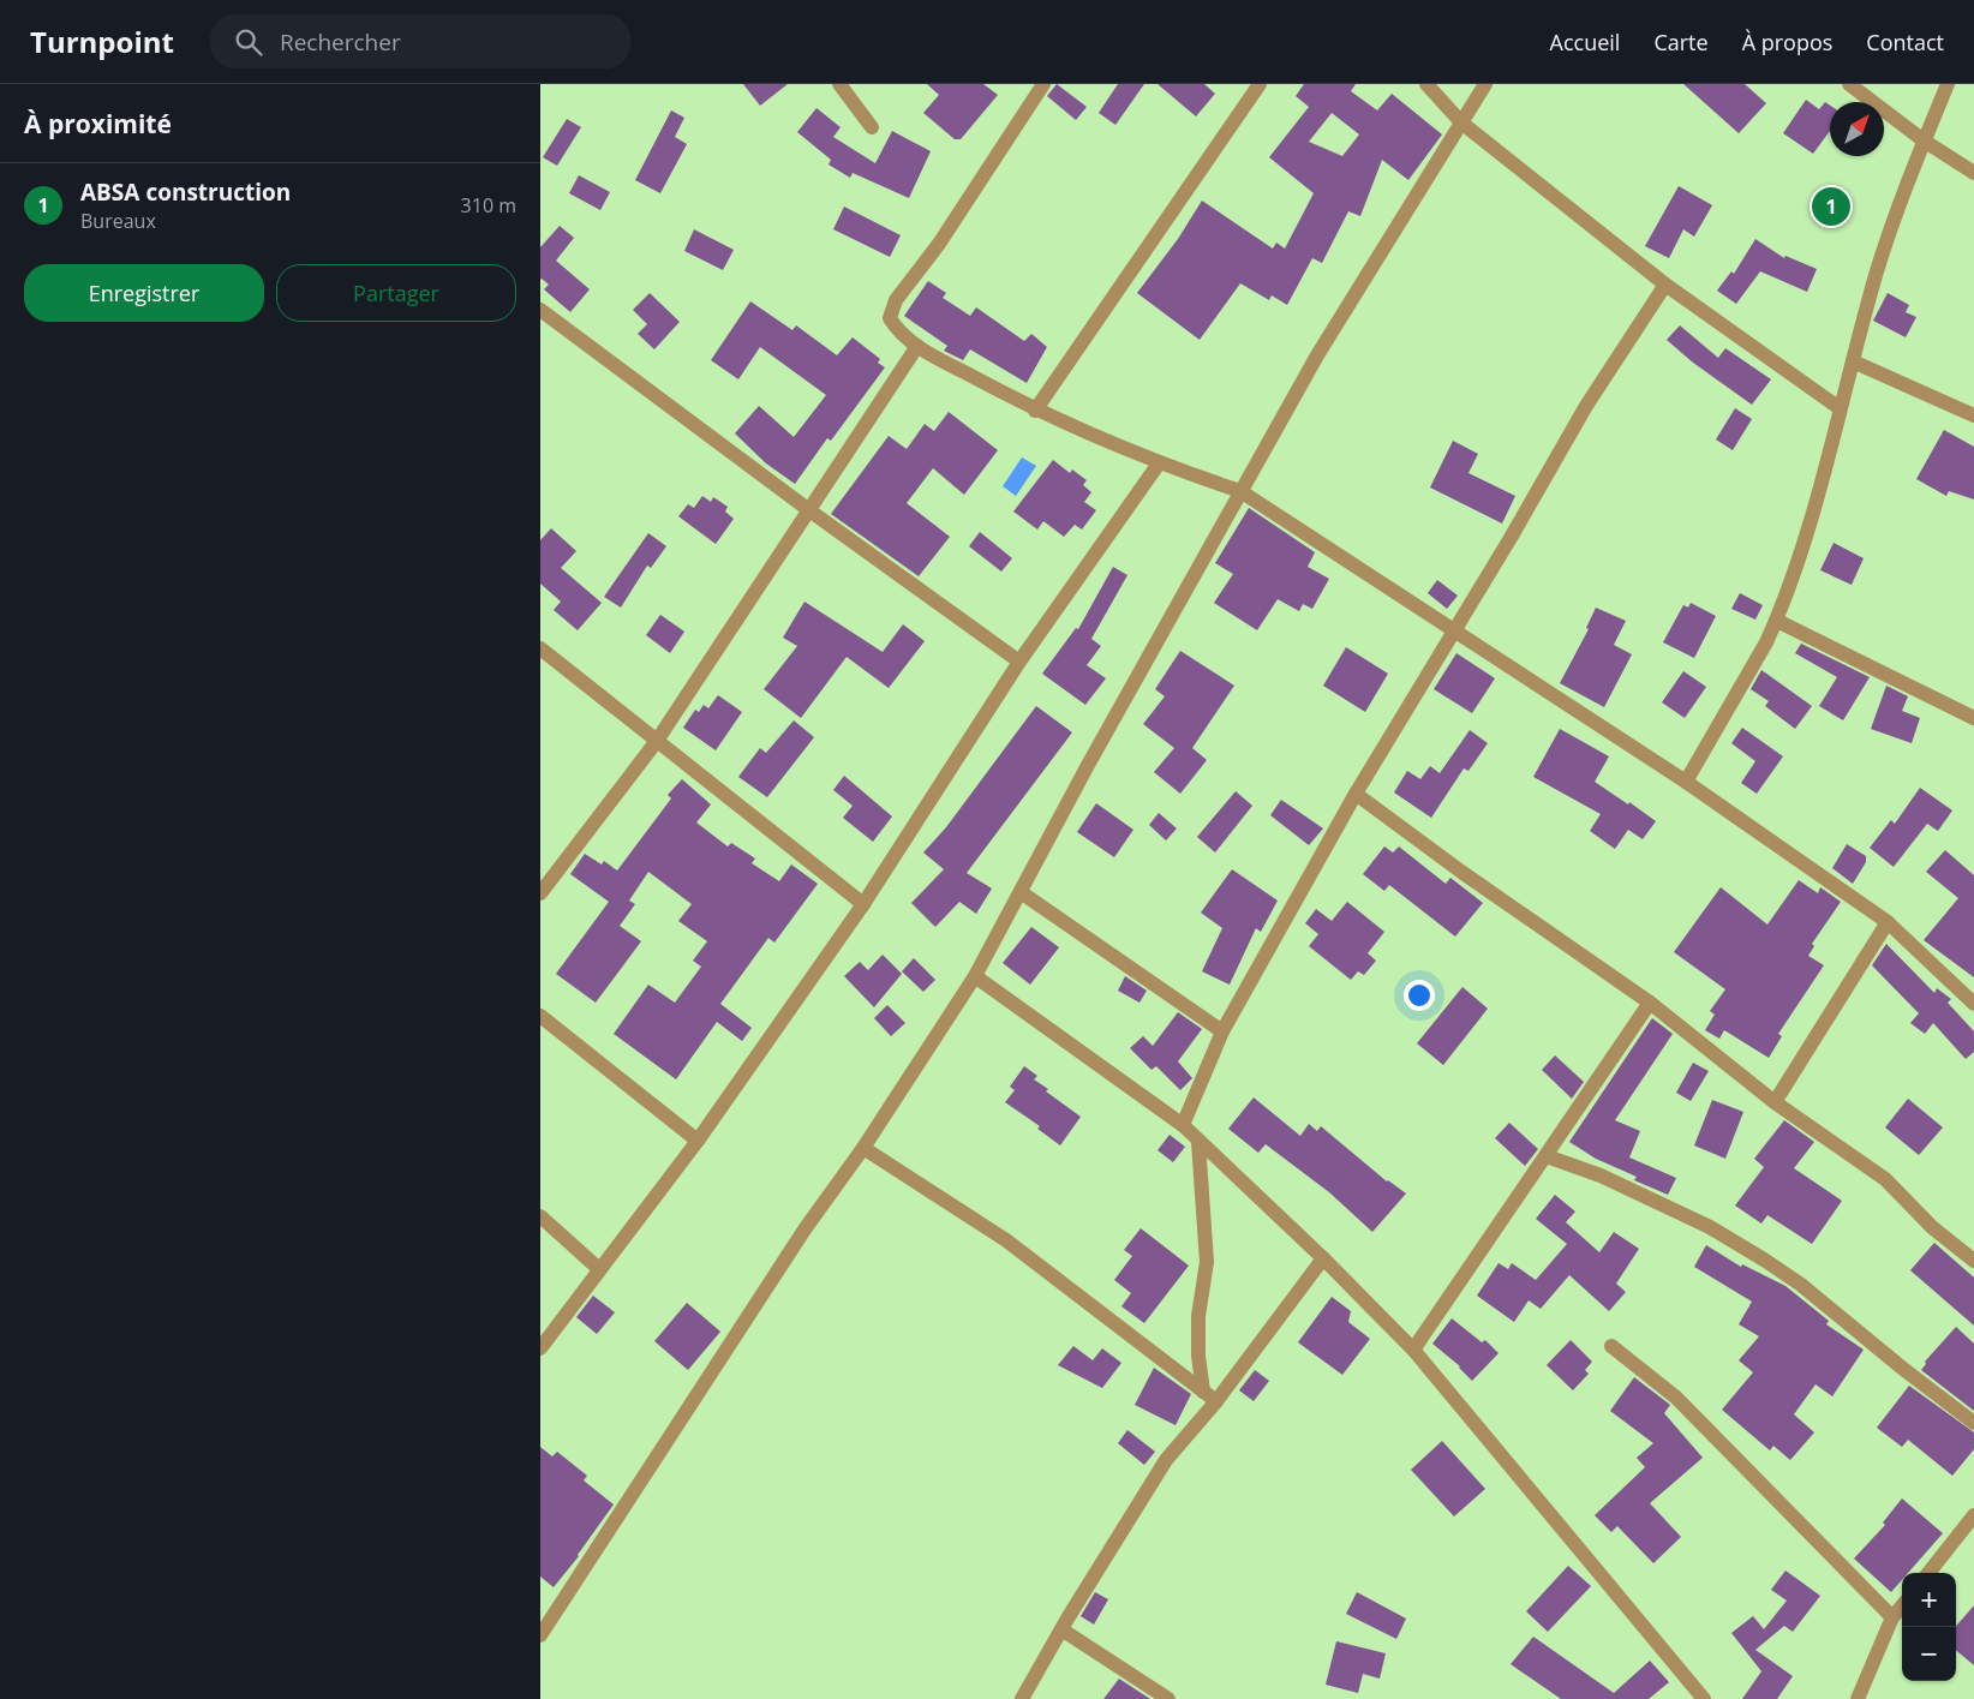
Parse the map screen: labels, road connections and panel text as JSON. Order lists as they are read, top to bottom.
{
  "north": "top right",
  "page": {
    "header": "Turnpoint",
    "search": "Rechercher",
    "nav": [
      "Accueil",
      "Carte",
      "À propos",
      "Contact"
    ],
    "heading": "À proximité",
    "list": [
      {
        "mark": "1",
        "name": "ABSA construction",
        "note": "Bureaux",
        "value": "310 m"
      }
    ],
    "pins": "1",
    "buttons": ["Enregistrer", "Partager"],
    "map_buttons": ["+", "−"]
  }
}
